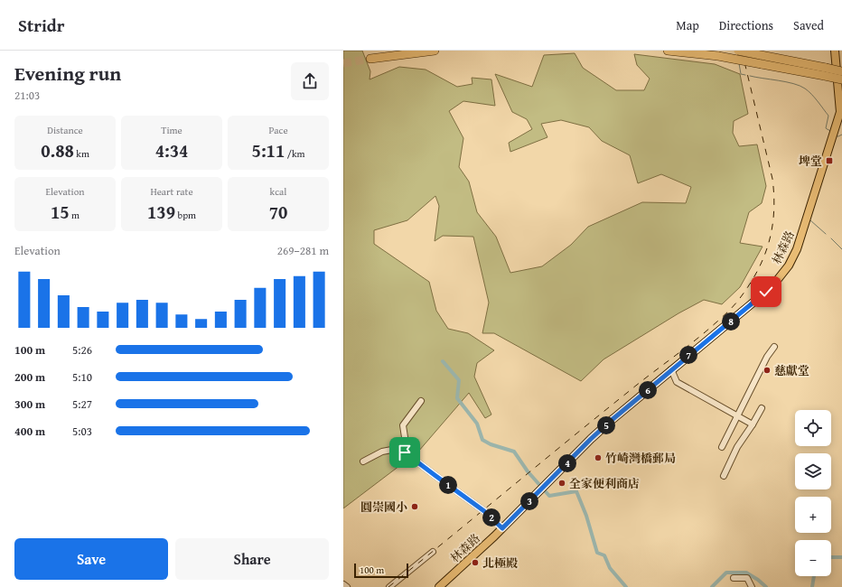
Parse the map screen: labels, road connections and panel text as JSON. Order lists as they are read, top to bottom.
{
  "streets": {
    "main road": ["林森路"]
  },
  "places": {
    "transit": ["埤堂"],
    "other": [
      "慈獻堂",
      "竹崎灣橋郵局",
      "全家便利商店",
      "圓崇國小",
      "北極殿"
    ]
  },
  "scale_bar": "100 m",
  "page": {
    "header": "Stridr",
    "nav": ["Map", "Directions", "Saved"],
    "heading": ["Evening run", "21:03"],
    "stats": [
      ["Distance", "0.88 km"],
      ["Time", "4:34"],
      ["Pace", "5:11 /km"],
      ["Elevation", "15 m"],
      ["Heart rate", "139 bpm"],
      ["kcal", "70"]
    ],
    "chart": ["Elevation", "269–281 m"],
    "pins": [
      "8",
      "7",
      "6",
      "5",
      "4",
      "1",
      "3",
      "2"
    ],
    "list": [
      {
        "name": "100 m",
        "note": "5:26"
      },
      {
        "name": "200 m",
        "note": "5:10"
      },
      {
        "name": "300 m",
        "note": "5:27"
      },
      {
        "name": "400 m",
        "note": "5:03"
      }
    ],
    "map_buttons": ["+", "−"],
    "buttons": ["Save", "Share"],
    "scale": "100 m"
  }
}
